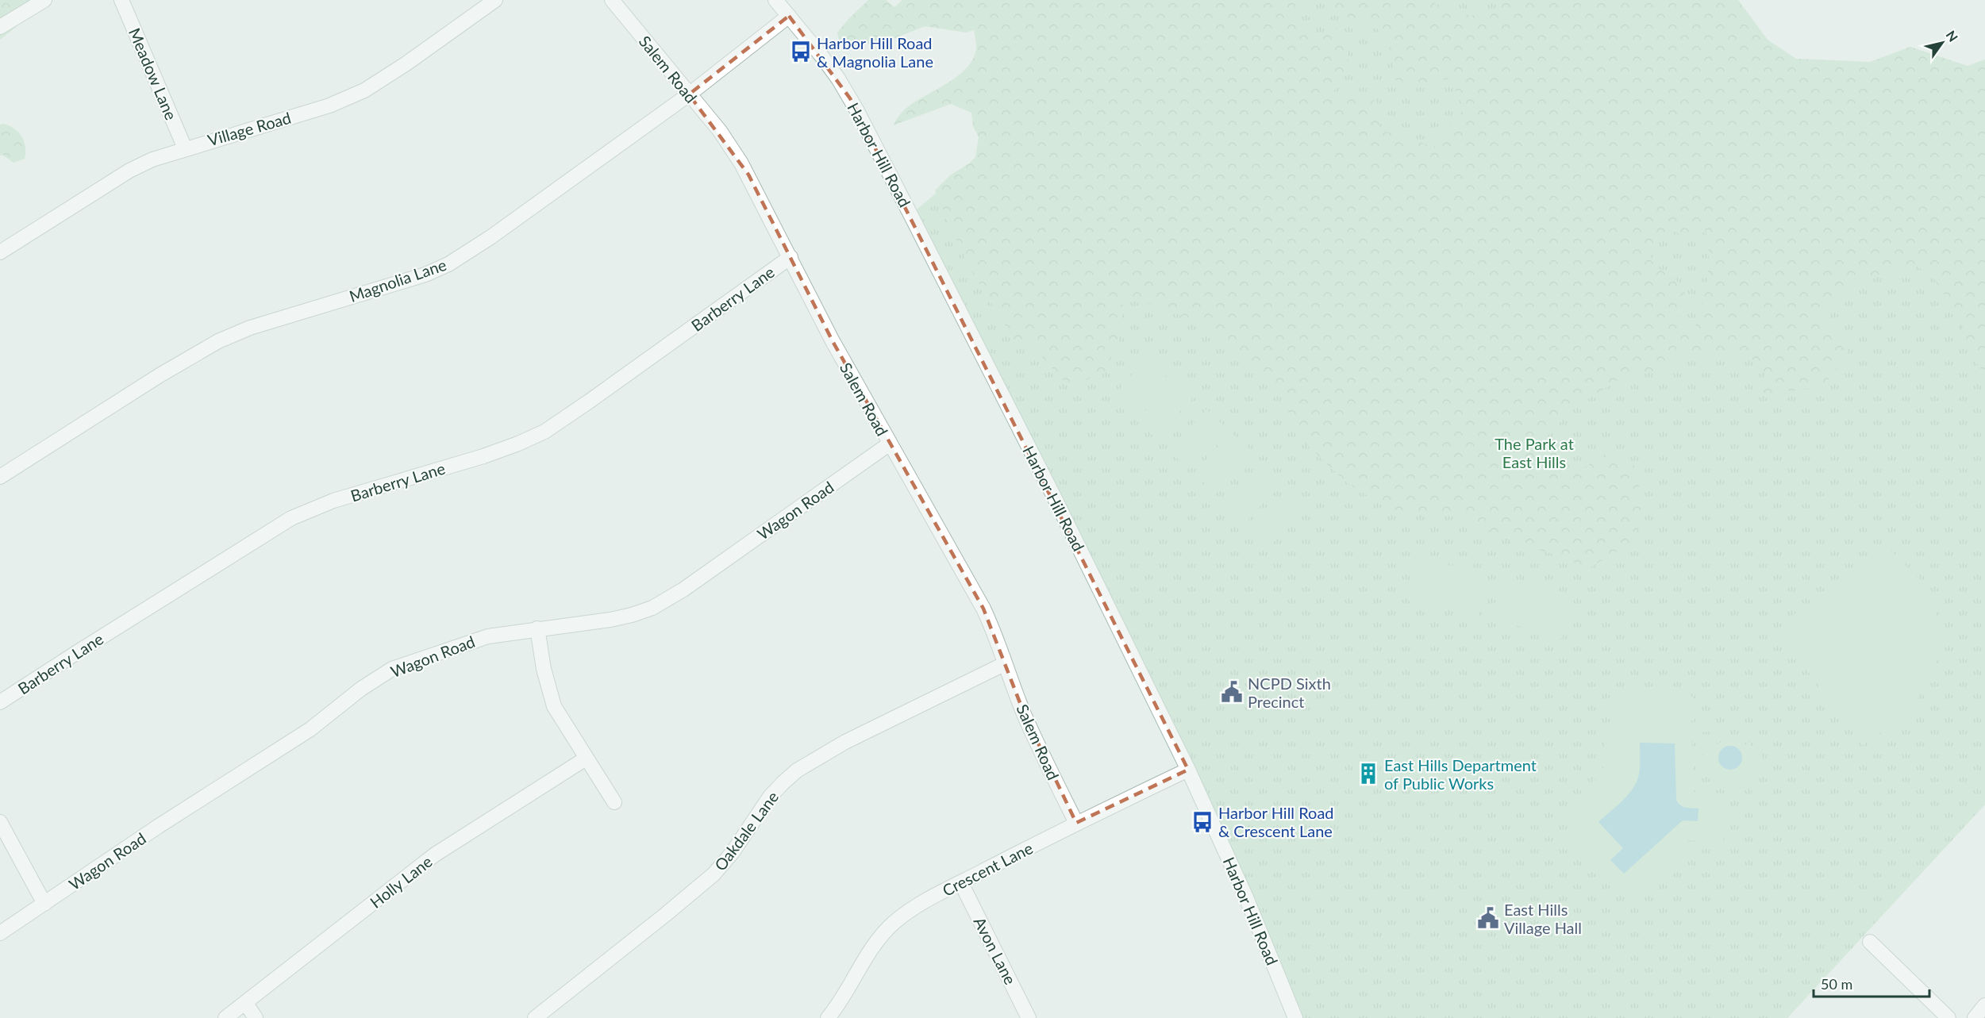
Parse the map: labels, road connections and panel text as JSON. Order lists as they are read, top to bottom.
{
  "streets": {
    "street": [
      "Salem Road",
      "Meadow Lane",
      "Village Road",
      "Harbor Hill Road",
      "Magnolia Lane",
      "Barberry Lane",
      "Wagon Road",
      "Oakdale Lane",
      "Crescent Lane",
      "Holly Lane",
      "Avon Lane"
    ]
  },
  "crossings": [
    ["Salem Road", "Magnolia Lane"],
    ["Salem Road", "Barberry Lane"],
    ["Salem Road", "Wagon Road"],
    ["Salem Road", "Oakdale Lane"],
    ["Salem Road", "Crescent Lane"],
    ["Meadow Lane", "Village Road"],
    ["Harbor Hill Road", "Magnolia Lane"],
    ["Harbor Hill Road", "Crescent Lane"],
    ["Crescent Lane", "Avon Lane"]
  ],
  "parks": ["The Park at East Hills"],
  "places": {
    "bus stop": ["Harbor Hill Road & Magnolia Lane", "Harbor Hill Road & Crescent Lane"],
    "public building": ["NCPD Sixth Precinct", "East Hills Village Hall"],
    "building": ["East Hills Department of Public Works"]
  },
  "scale_bar": "50 m",
  "north": "top right"
}
